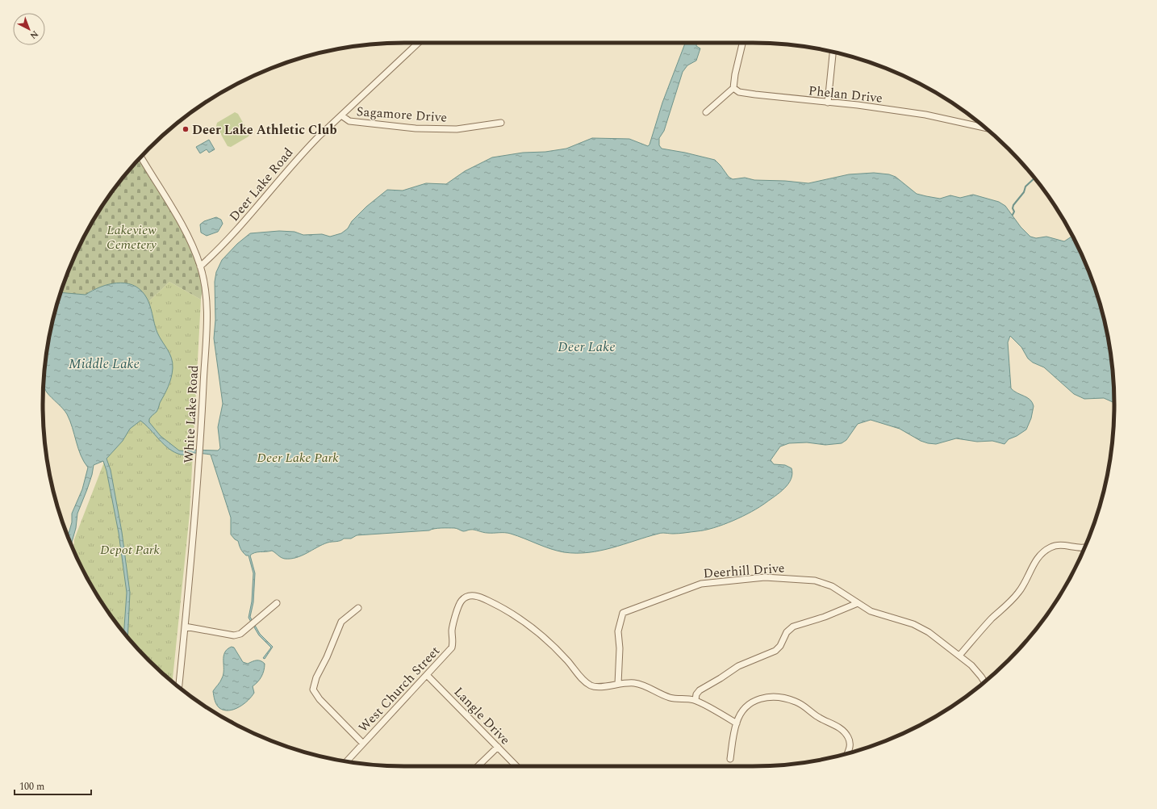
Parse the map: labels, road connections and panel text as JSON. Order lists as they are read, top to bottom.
{
  "streets": {
    "street": [
      "Phelan Drive",
      "Sagamore Drive",
      "Deer Lake Road",
      "White Lake Road",
      "Deerhill Drive",
      "West Church Street",
      "Langle Drive"
    ]
  },
  "crossings": [
    ["Sagamore Drive", "Deer Lake Road"],
    ["Deer Lake Road", "White Lake Road"],
    ["Deerhill Drive", "West Church Street"],
    ["West Church Street", "Langle Drive"]
  ],
  "water": ["Deer Lake", "Middle Lake"],
  "parks": ["Lakeview Cemetery", "Deer Lake Park", "Depot Park"],
  "places": ["Deer Lake Athletic Club"],
  "scale_bar": "100 m",
  "north": "bottom right"
}
